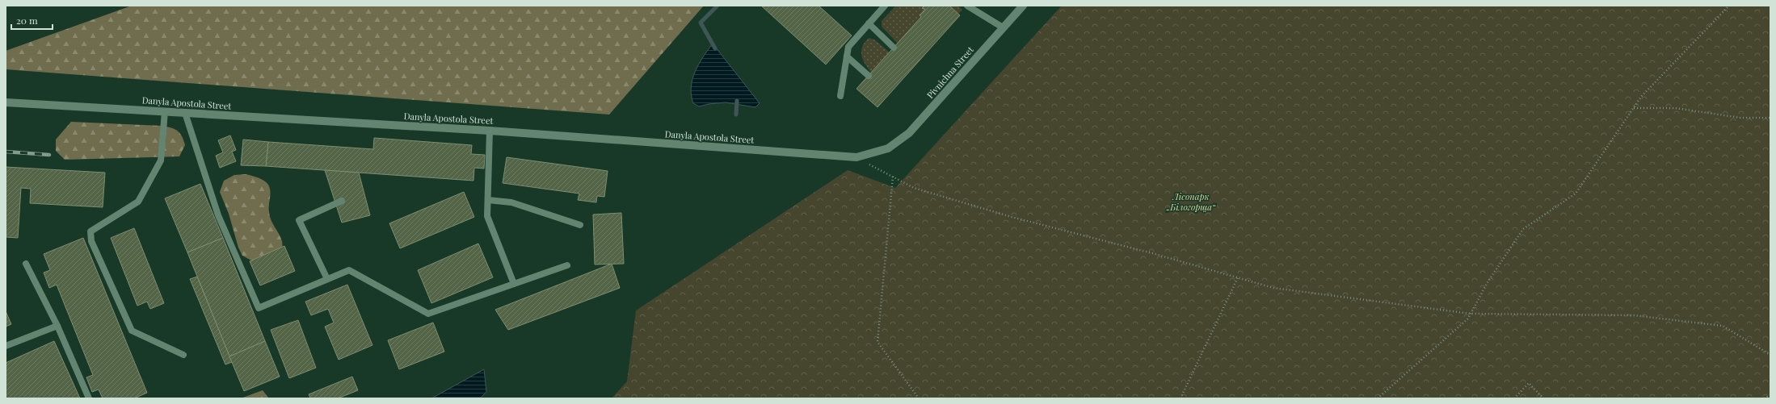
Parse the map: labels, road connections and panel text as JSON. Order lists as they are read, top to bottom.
{
  "streets": {
    "street": ["Pivnichna Street", "Danyla Apostola Street"]
  },
  "crossings": [
    ["Pivnichna Street", "Danyla Apostola Street"]
  ],
  "parks": ["Лісопарк „Білогорща“"],
  "scale_bar": "20 m"
}
